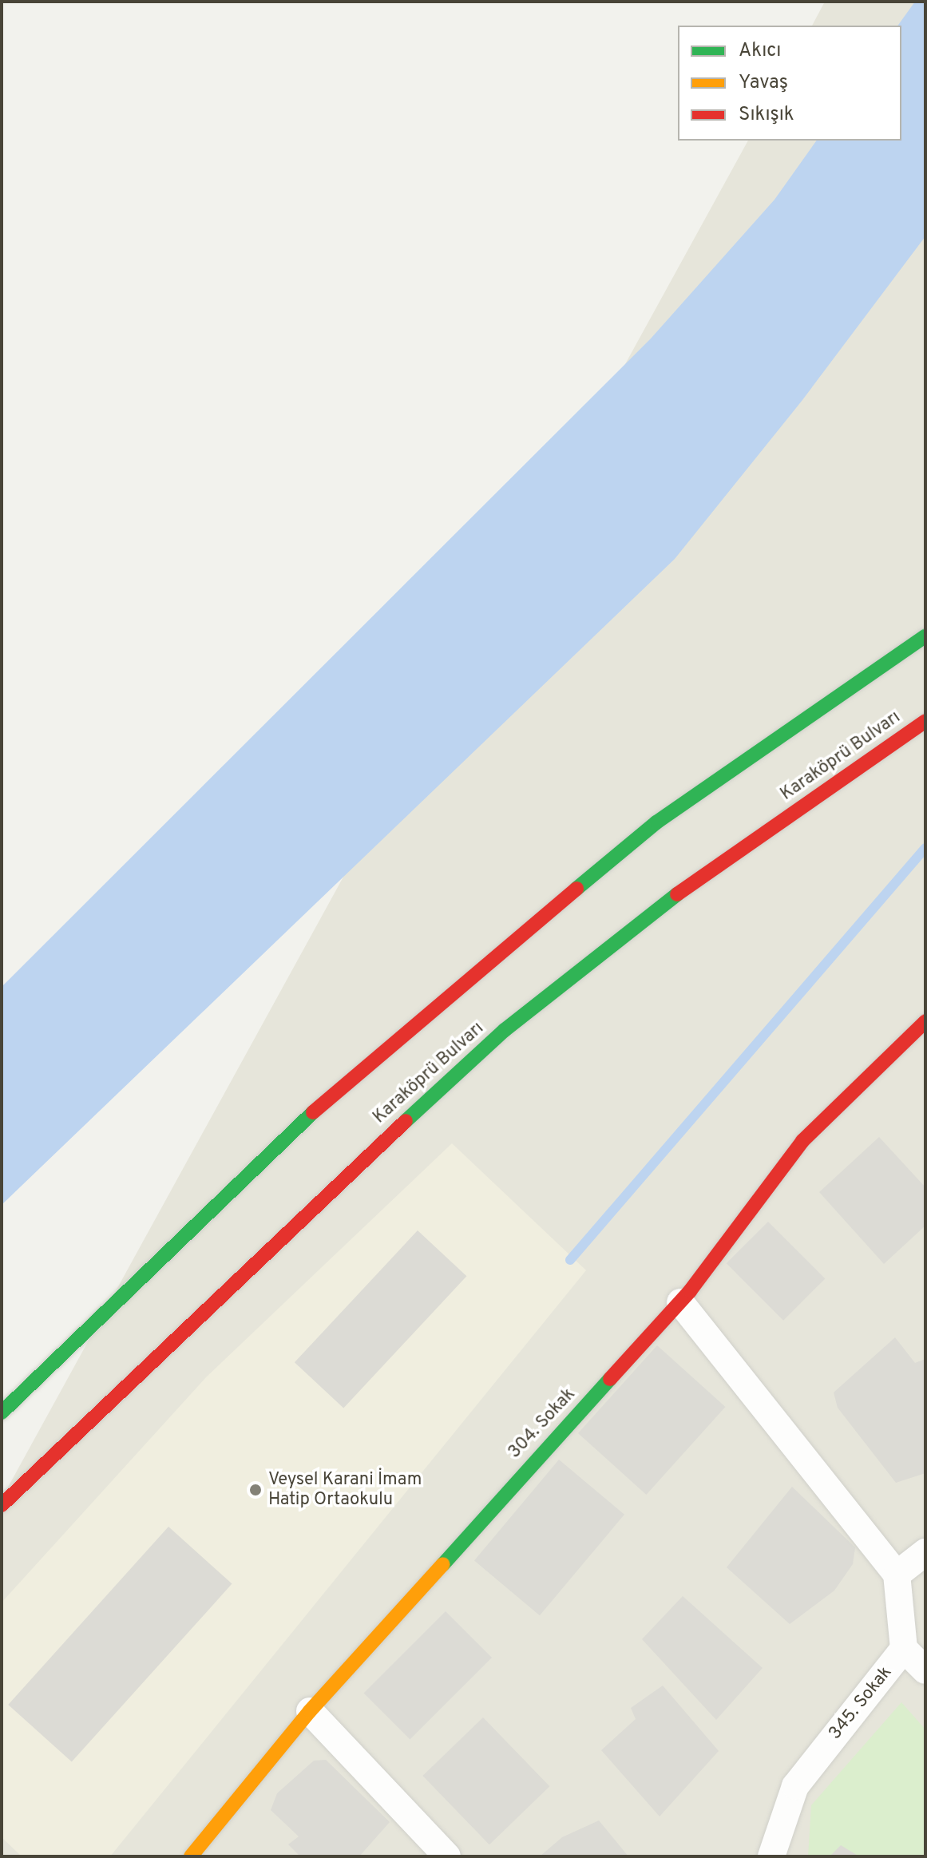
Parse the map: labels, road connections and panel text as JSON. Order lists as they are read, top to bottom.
{
  "streets": {
    "main road": ["Karaköprü Bulvarı", "304. Sokak"],
    "street": ["345. Sokak"]
  },
  "places": ["Veysel Karani İmam Hatip Ortaokulu"],
  "legend": ["Akıcı", "Yavaş", "Sıkışık"]
}
